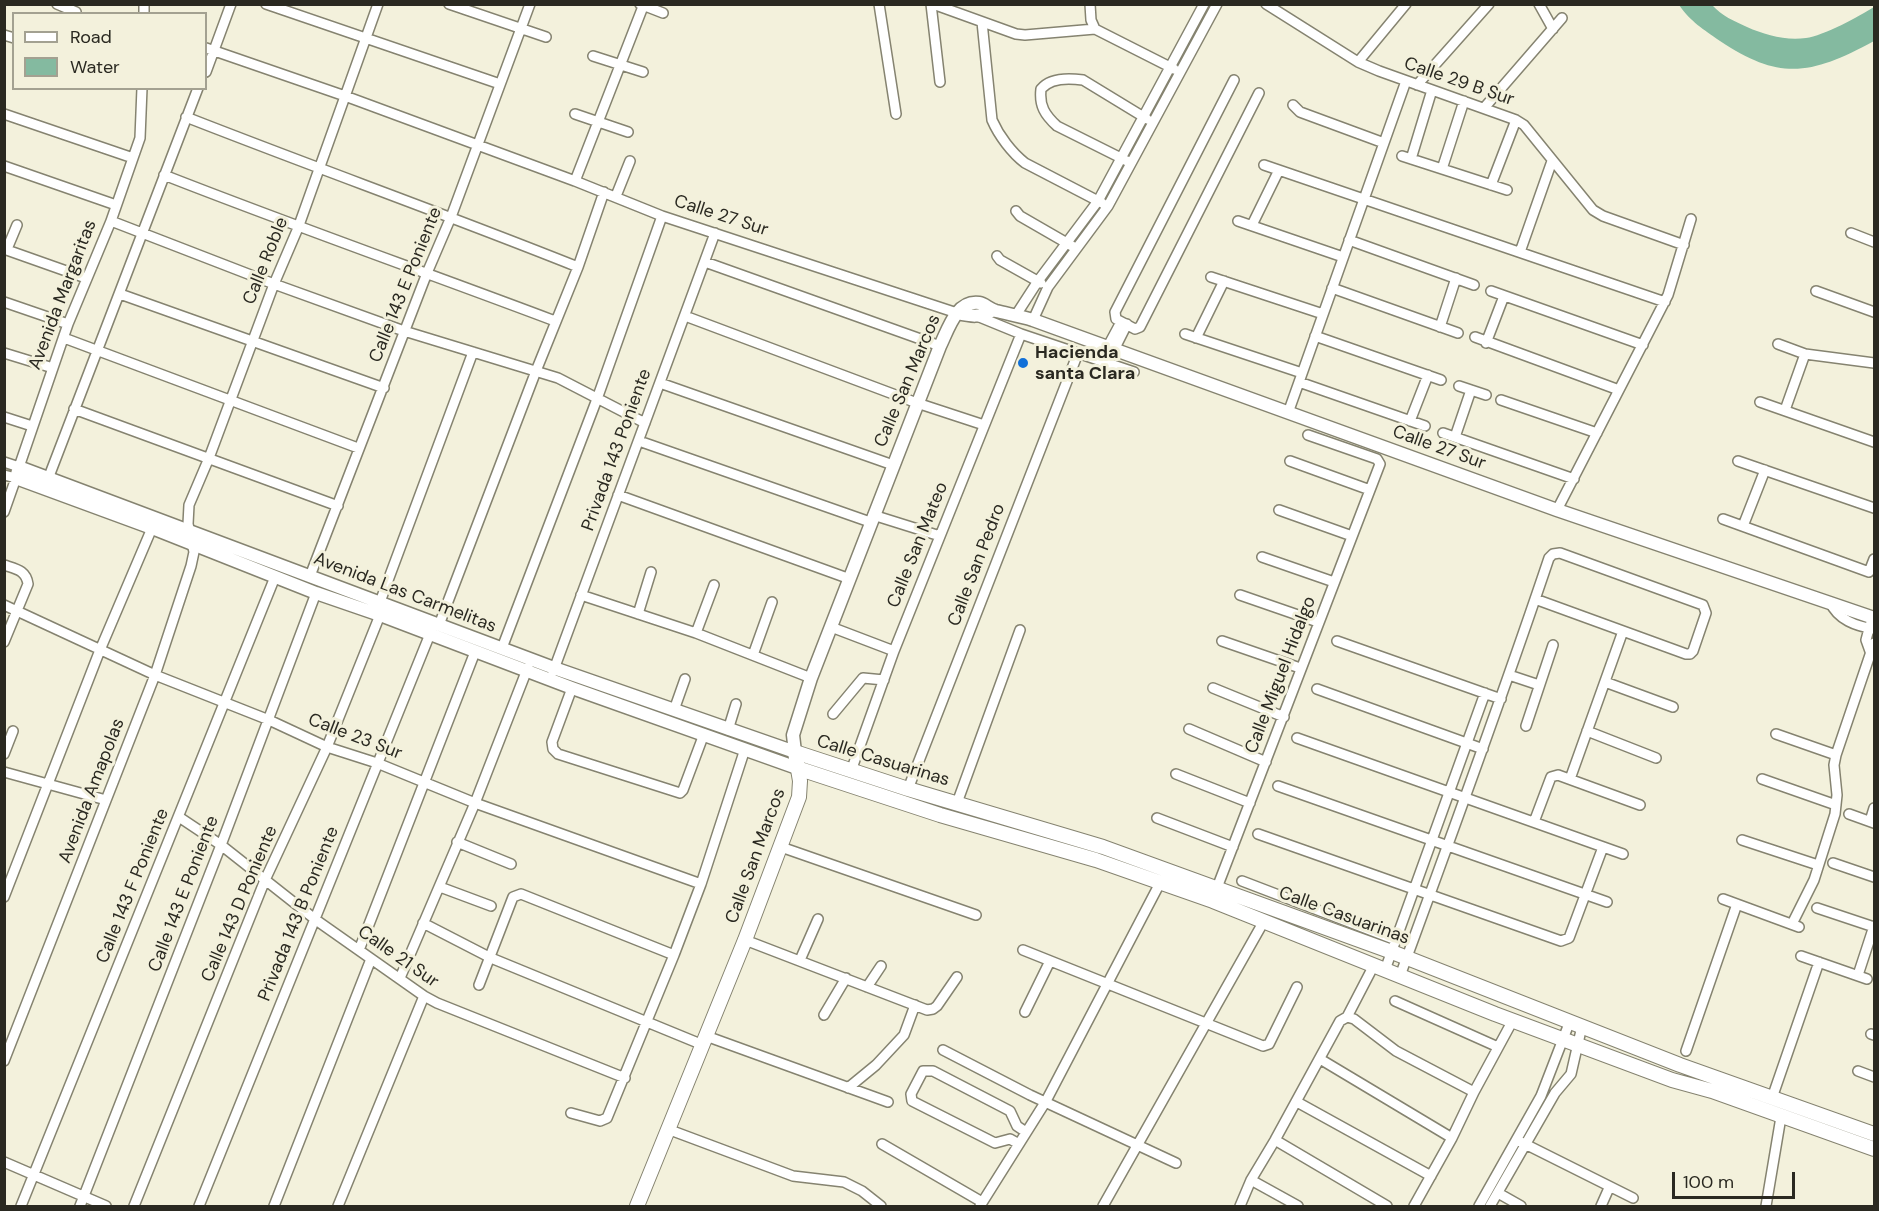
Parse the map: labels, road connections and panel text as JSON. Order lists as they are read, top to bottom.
{
  "streets": {
    "main road": ["Calle San Marcos", "Calle Casuarinas"],
    "street": [
      "Calle 29 B Sur",
      "Calle 27 Sur",
      "Calle Roble",
      "Calle 143 E Poniente",
      "Avenida Margaritas",
      "Privada 143 Poniente",
      "Calle San Mateo",
      "Calle San Pedro",
      "Avenida Las Carmelitas",
      "Calle Miguel Hidalgo",
      "Calle 23 Sur",
      "Avenida Amapolas",
      "Calle 143 F Poniente",
      "Calle 143 D Poniente",
      "Privada 143 B Poniente",
      "Calle 21 Sur"
    ]
  },
  "crossings": [
    ["Calle 27 Sur", "Calle Roble"],
    ["Calle 27 Sur", "Calle 143 E Poniente"],
    ["Calle 27 Sur", "Calle San Marcos"],
    ["Calle 27 Sur", "Privada 143 Poniente"],
    ["Calle Roble", "Avenida Las Carmelitas"],
    ["Calle Roble", "Avenida Amapolas"],
    ["Calle 143 E Poniente", "Avenida Las Carmelitas"],
    ["Calle 143 E Poniente", "Calle 23 Sur"],
    ["Calle 143 E Poniente", "Calle 21 Sur"],
    ["Avenida Margaritas", "Avenida Las Carmelitas"],
    ["Calle San Marcos", "Avenida Las Carmelitas"],
    ["Calle San Marcos", "Calle Casuarinas"],
    ["Privada 143 Poniente", "Avenida Las Carmelitas"],
    ["Calle San Mateo", "Calle Casuarinas"],
    ["Calle San Pedro", "Calle Casuarinas"],
    ["Avenida Las Carmelitas", "Calle Casuarinas"],
    ["Avenida Las Carmelitas", "Avenida Amapolas"],
    ["Avenida Las Carmelitas", "Calle 143 F Poniente"],
    ["Avenida Las Carmelitas", "Calle 143 D Poniente"],
    ["Avenida Las Carmelitas", "Privada 143 B Poniente"],
    ["Calle Miguel Hidalgo", "Calle Casuarinas"],
    ["Calle 23 Sur", "Avenida Amapolas"],
    ["Calle 23 Sur", "Calle 143 F Poniente"],
    ["Calle 23 Sur", "Calle 143 D Poniente"],
    ["Calle 23 Sur", "Privada 143 B Poniente"],
    ["Calle 143 F Poniente", "Calle 21 Sur"],
    ["Calle 143 D Poniente", "Calle 21 Sur"],
    ["Privada 143 B Poniente", "Calle 21 Sur"]
  ],
  "places": ["Hacienda santa Clara"],
  "legend": ["Road", "Water"],
  "scale_bar": "100 m"
}
